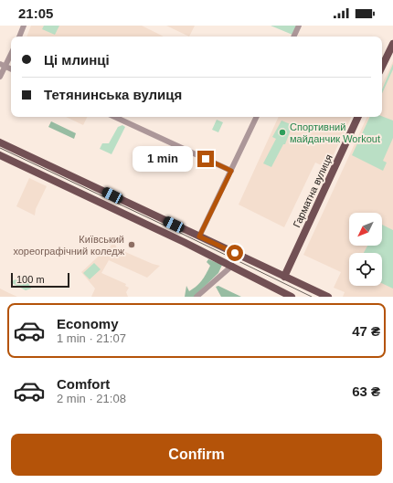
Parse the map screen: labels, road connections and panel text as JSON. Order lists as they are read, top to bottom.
{
  "streets": {
    "main road": ["Гарматна вулиця"]
  },
  "places": ["Спортивний майданчик Workout", "Київський хореографічний коледж"],
  "scale_bar": "100 m",
  "north": "bottom left",
  "page": {
    "status": "21:05",
    "banner": ["Ці млинці", "Тетянинська вулиця"],
    "bubble": "1 min",
    "scale": "100 m",
    "list": [
      {
        "name": "Economy",
        "note": "1 min · 21:07",
        "value": "47 ₴"
      },
      {
        "name": "Comfort",
        "note": "2 min · 21:08",
        "value": "63 ₴"
      }
    ],
    "buttons": "Confirm"
  }
}
